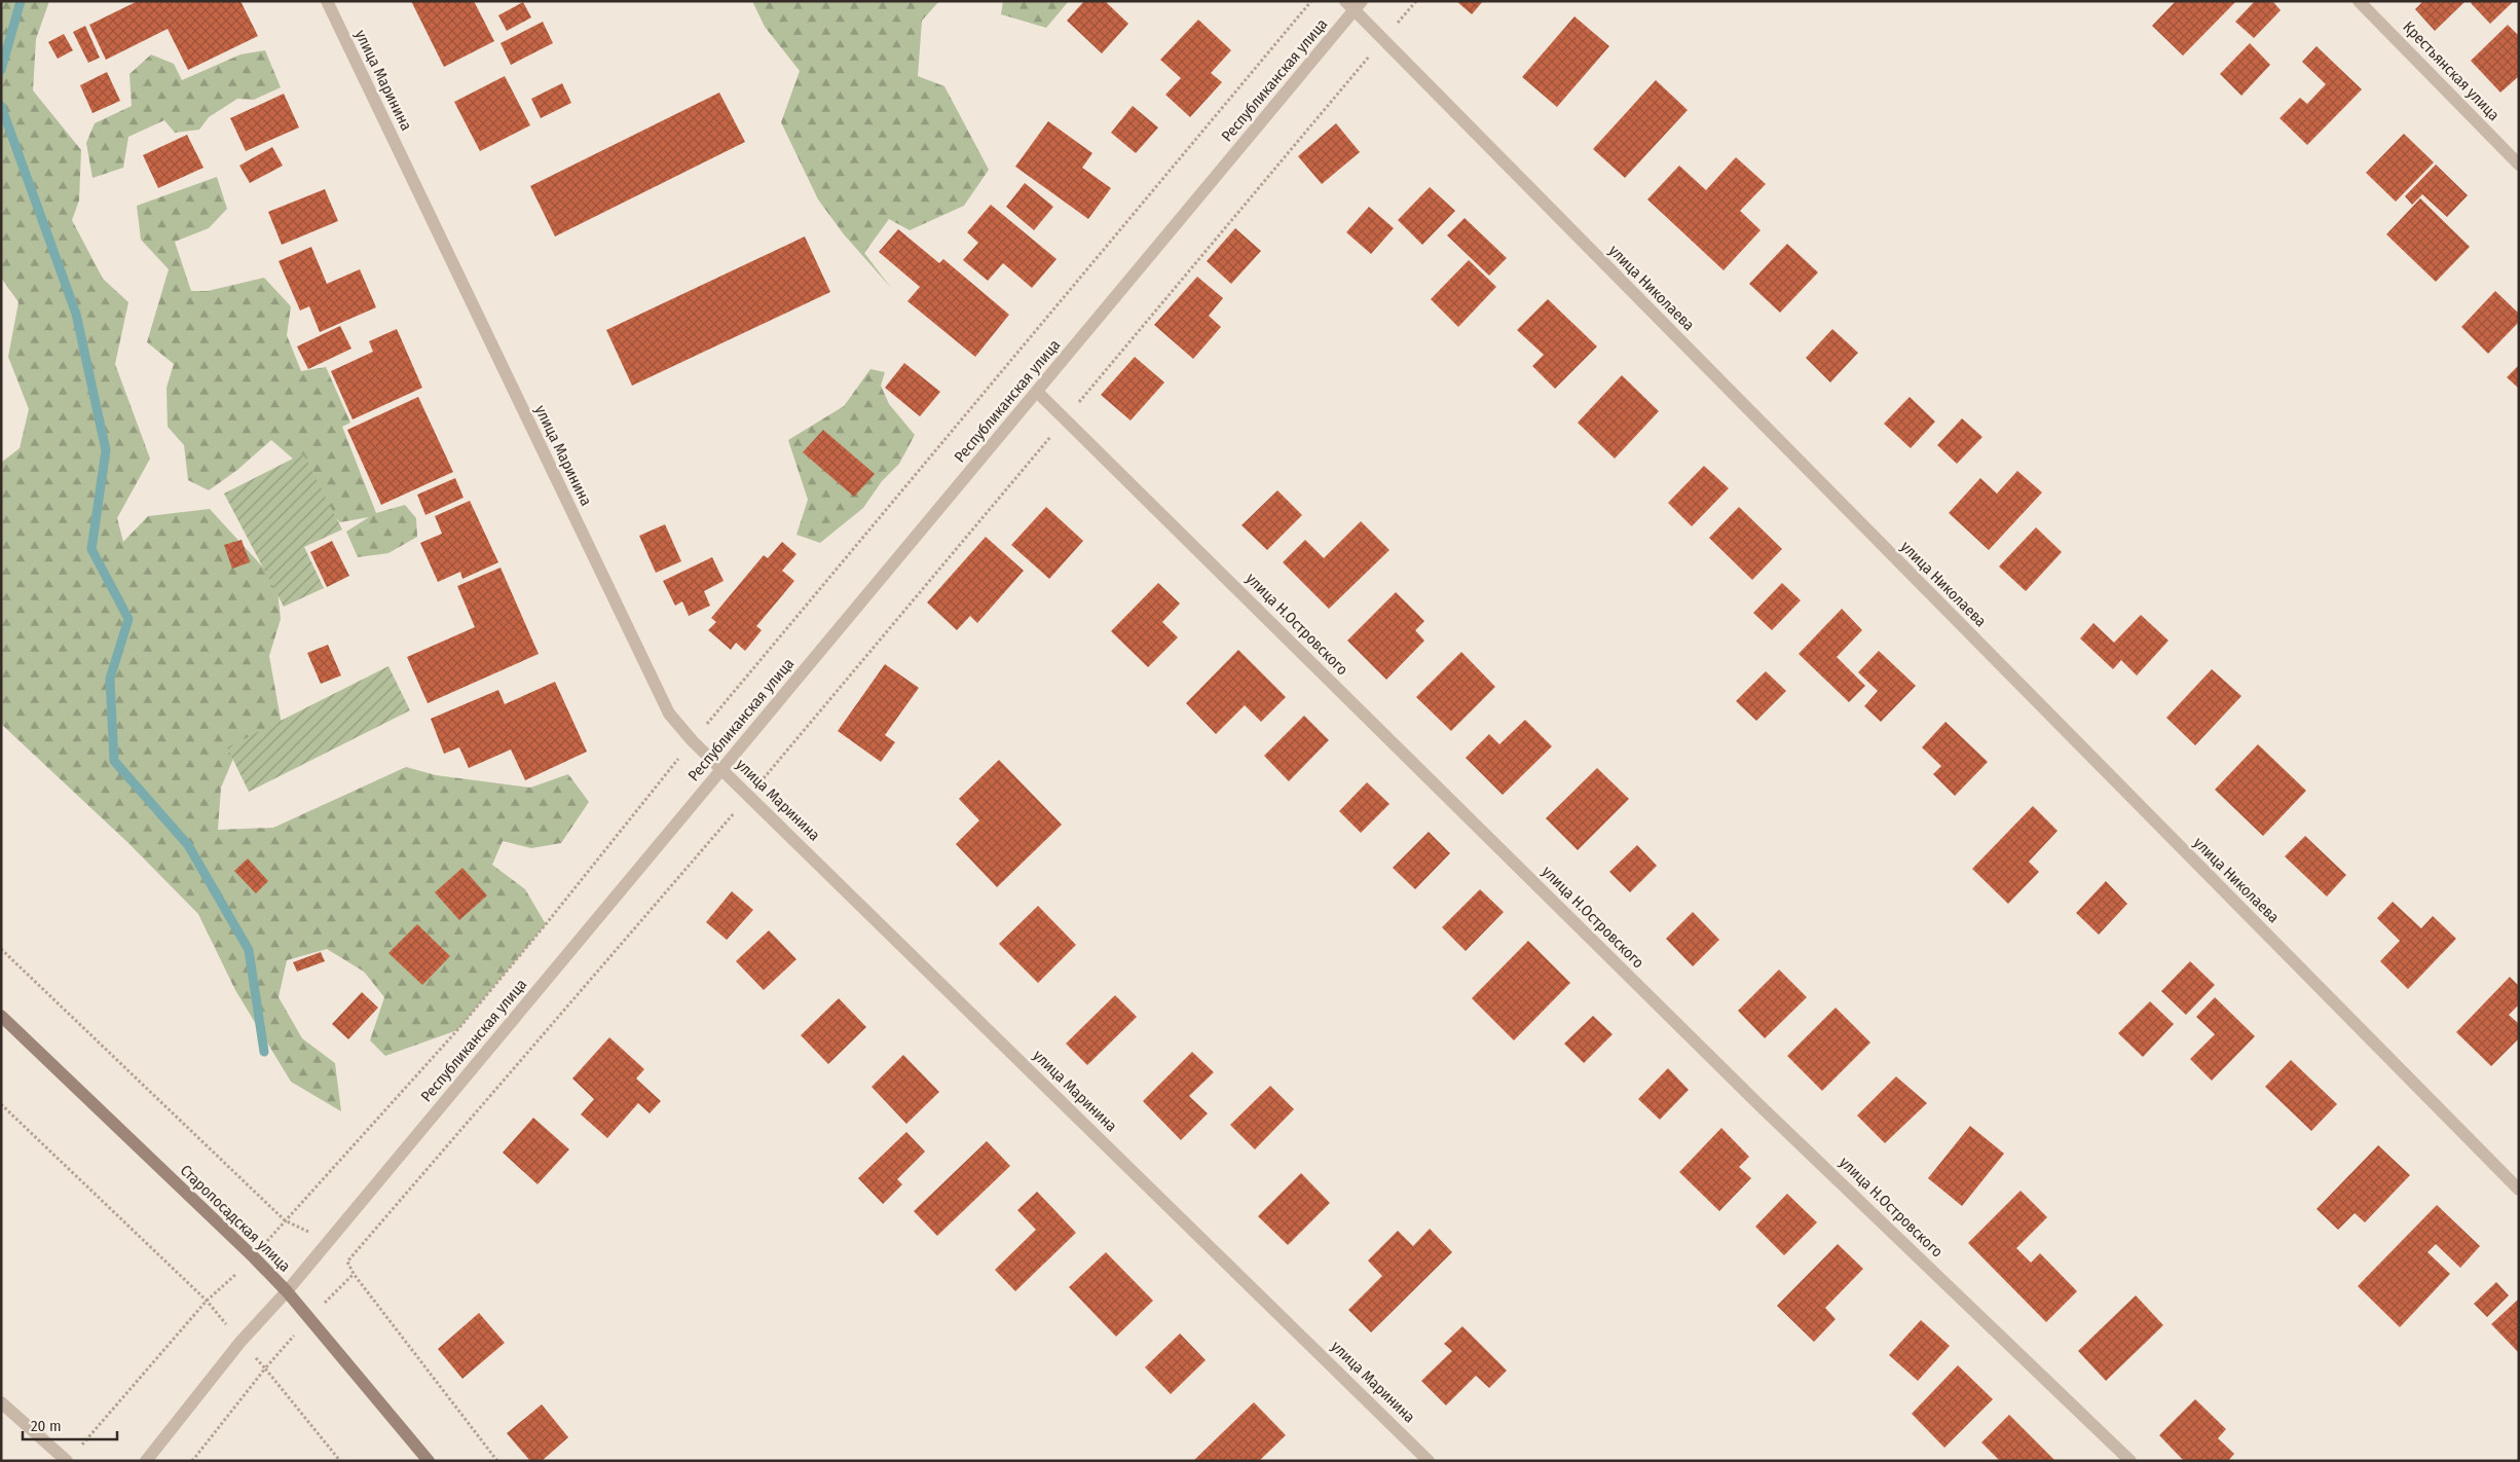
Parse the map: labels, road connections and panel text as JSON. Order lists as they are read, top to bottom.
{
  "streets": {
    "main road": ["Старопосадская улица"],
    "street": [
      "Крестьянская улица",
      "улица Маринина",
      "Республиканская улица",
      "улица Николаева",
      "улица Н.Островского"
    ]
  },
  "crossings": [
    ["улица Маринина", "Республиканская улица"],
    ["Республиканская улица", "улица Николаева"],
    ["Республиканская улица", "улица Н.Островского"],
    ["Республиканская улица", "Старопосадская улица"]
  ],
  "scale_bar": "20 m"
}
